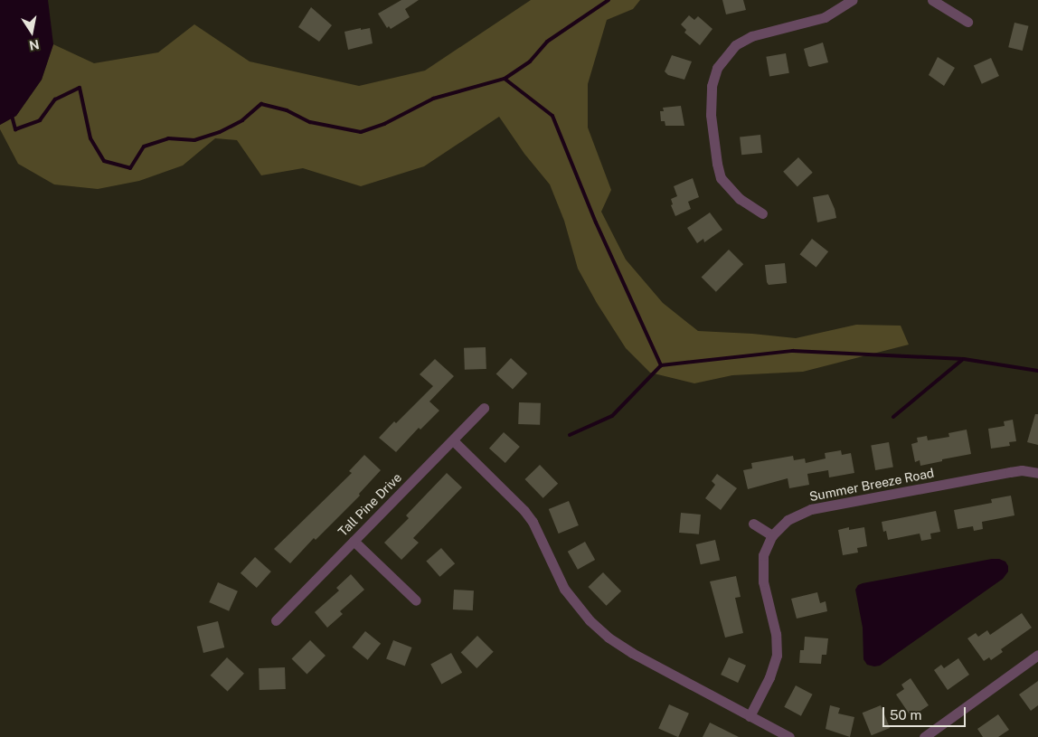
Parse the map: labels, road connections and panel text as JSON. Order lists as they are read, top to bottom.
{
  "streets": {
    "street": ["Summer Breeze Road", "Tall Pine Drive"]
  },
  "scale_bar": "50 m",
  "north": "bottom"
}
